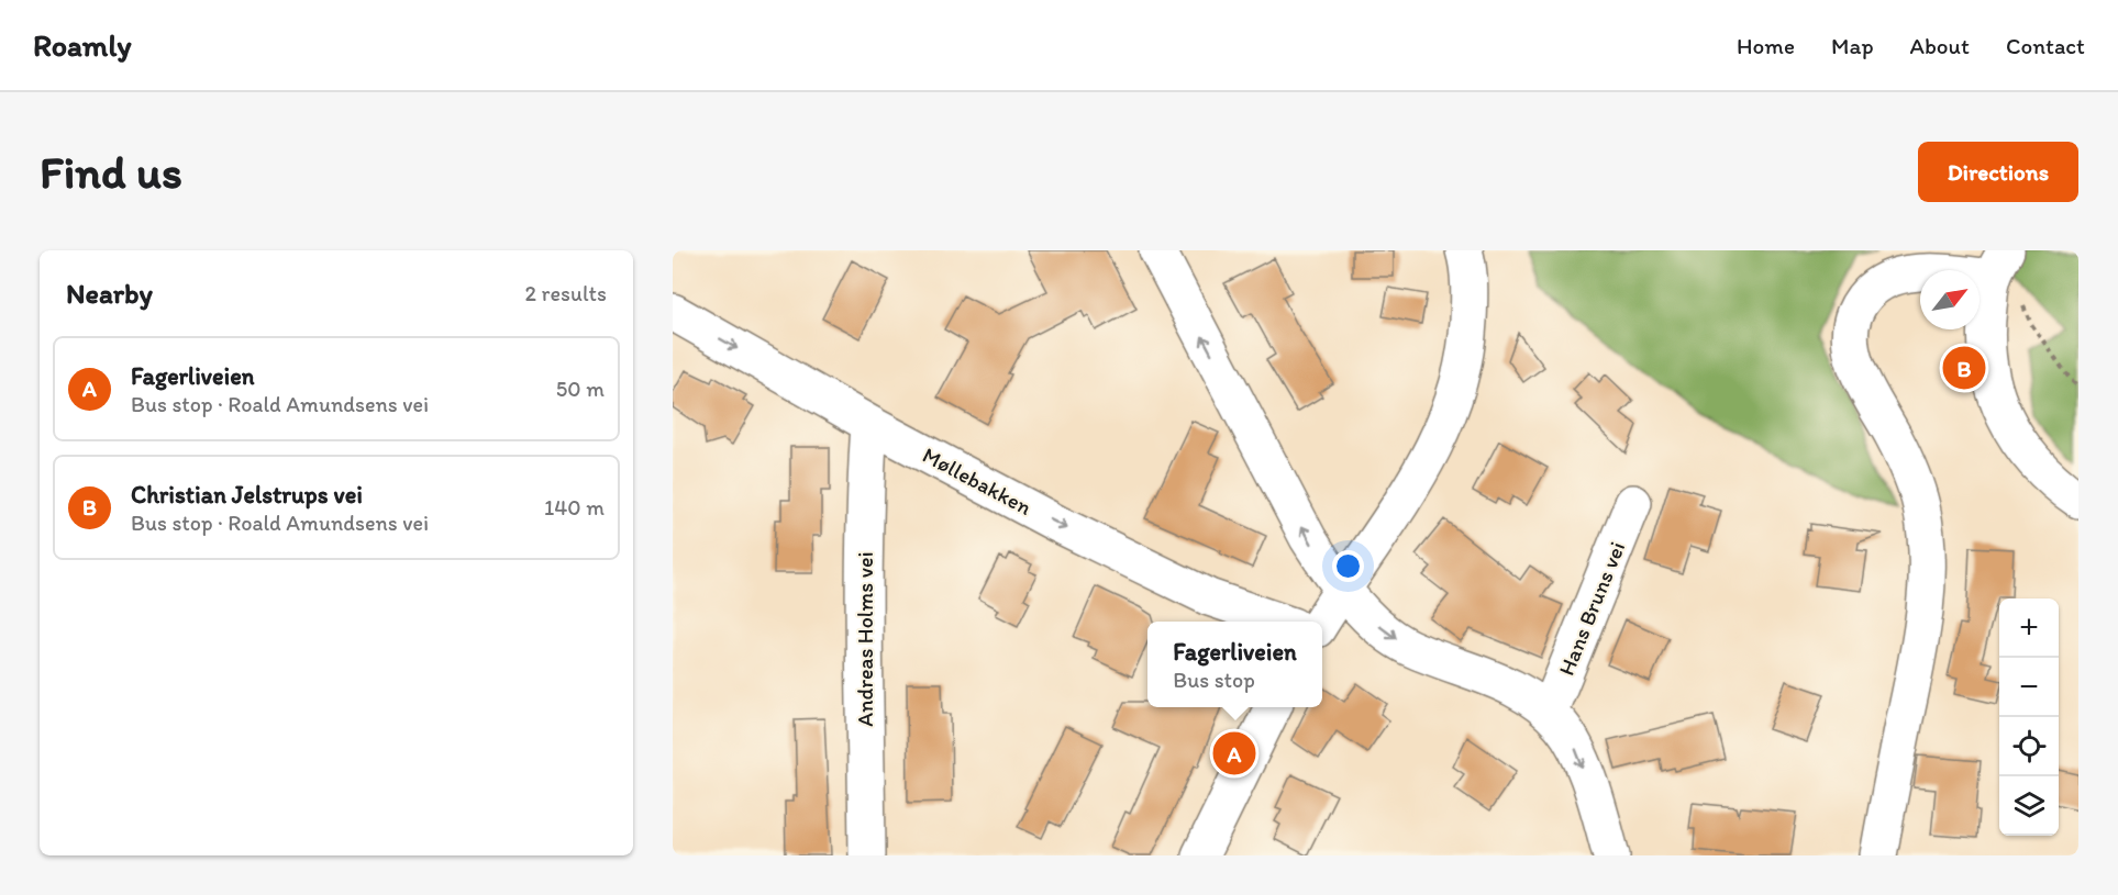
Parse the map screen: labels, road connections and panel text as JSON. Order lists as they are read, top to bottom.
{
  "streets": {
    "street": ["Møllebakken", "Hans Bruns vei", "Andreas Holms vei"]
  },
  "crossings": [
    ["Møllebakken", "Andreas Holms vei"]
  ],
  "one_way": ["Møllebakken"],
  "north": "top right",
  "page": {
    "header": "Roamly",
    "nav": [
      "Home",
      "Map",
      "About",
      "Contact"
    ],
    "buttons": "Directions",
    "title": "Find us",
    "heading": ["Nearby", "2 results"],
    "list": [
      {
        "mark": "A",
        "name": "Fagerliveien",
        "note": "Bus stop · Roald Amundsens vei",
        "value": "50 m"
      },
      {
        "mark": "B",
        "name": "Christian Jelstrups vei",
        "note": "Bus stop · Roald Amundsens vei",
        "value": "140 m"
      }
    ],
    "pins": ["B", "A"],
    "map_buttons": ["+", "−"],
    "popup": ["Fagerliveien", "Bus stop"]
  }
}
